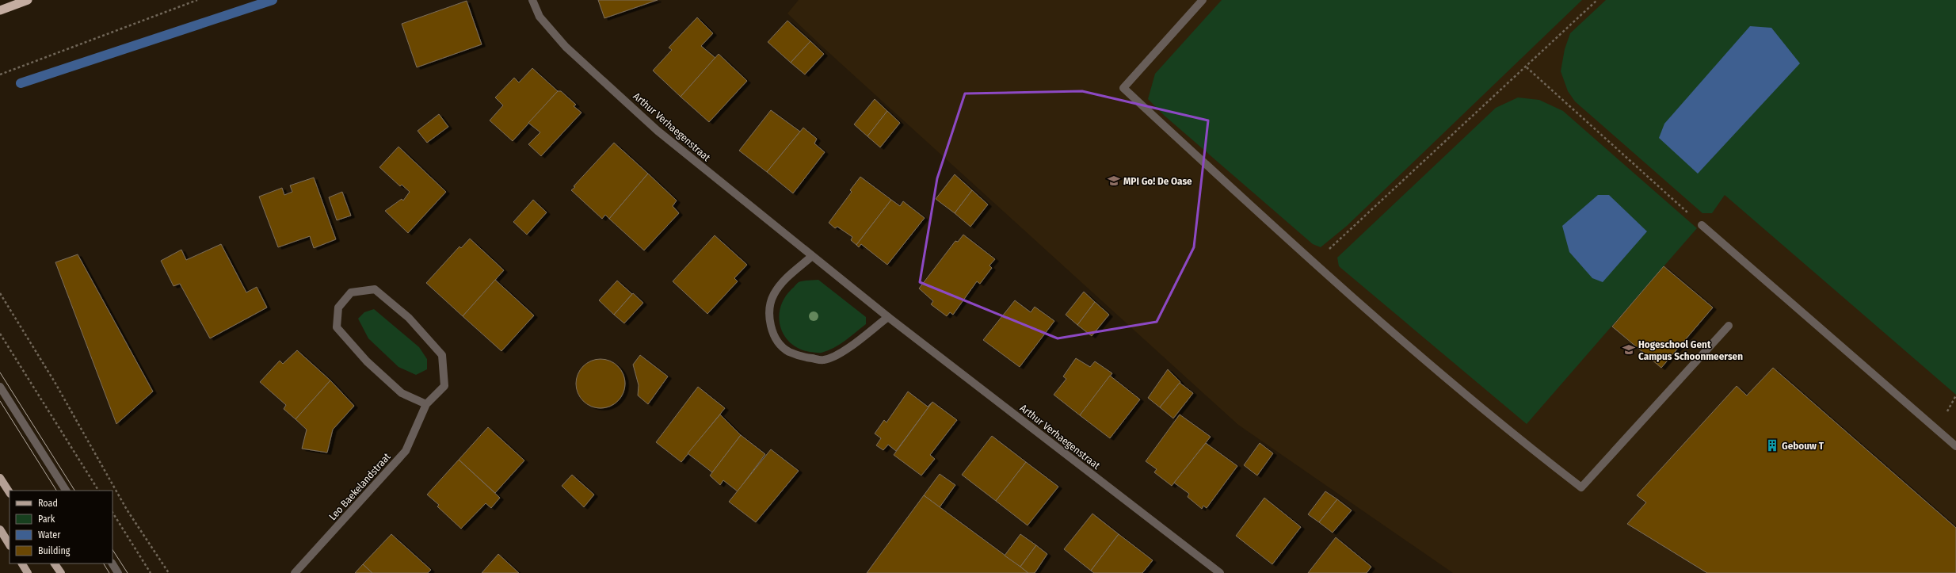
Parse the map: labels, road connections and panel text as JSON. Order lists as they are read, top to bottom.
{
  "streets": {
    "street": ["Arthur Verhaegenstraat", "Leo Baekelandstraat"]
  },
  "places": {
    "school or university": ["MPI Go! De Oase", "Hogeschool Gent Campus Schoonmeersen"],
    "building": ["Gebouw T"]
  },
  "legend": [
    "Road",
    "Park",
    "Water",
    "Building"
  ]
}
